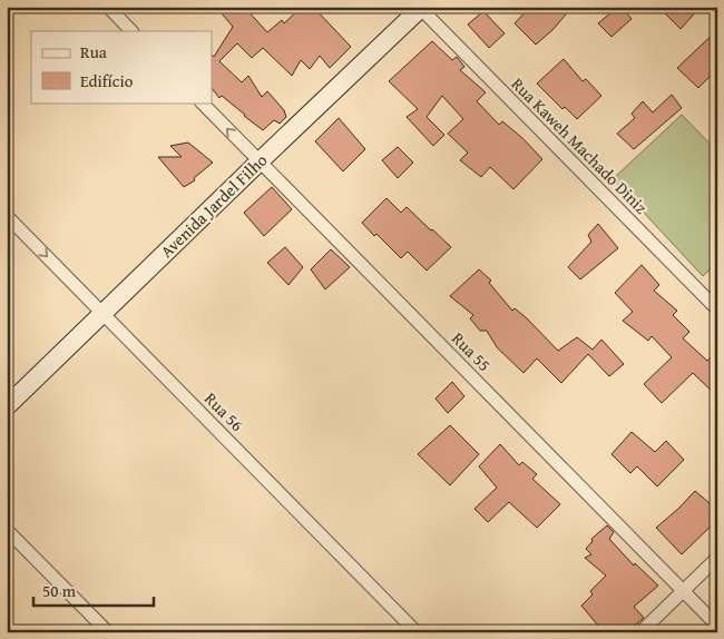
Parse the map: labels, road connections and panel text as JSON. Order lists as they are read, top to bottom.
{
  "streets": {
    "main road": ["Avenida Jardel Filho"],
    "street": ["Rua Kaweh Machado Diniz", "Rua 55", "Rua 56"]
  },
  "crossings": [
    ["Rua Kaweh Machado Diniz", "Avenida Jardel Filho"],
    ["Avenida Jardel Filho", "Rua 55"],
    ["Avenida Jardel Filho", "Rua 56"]
  ],
  "legend": ["Rua", "Edifício"],
  "scale_bar": "50 m"
}
